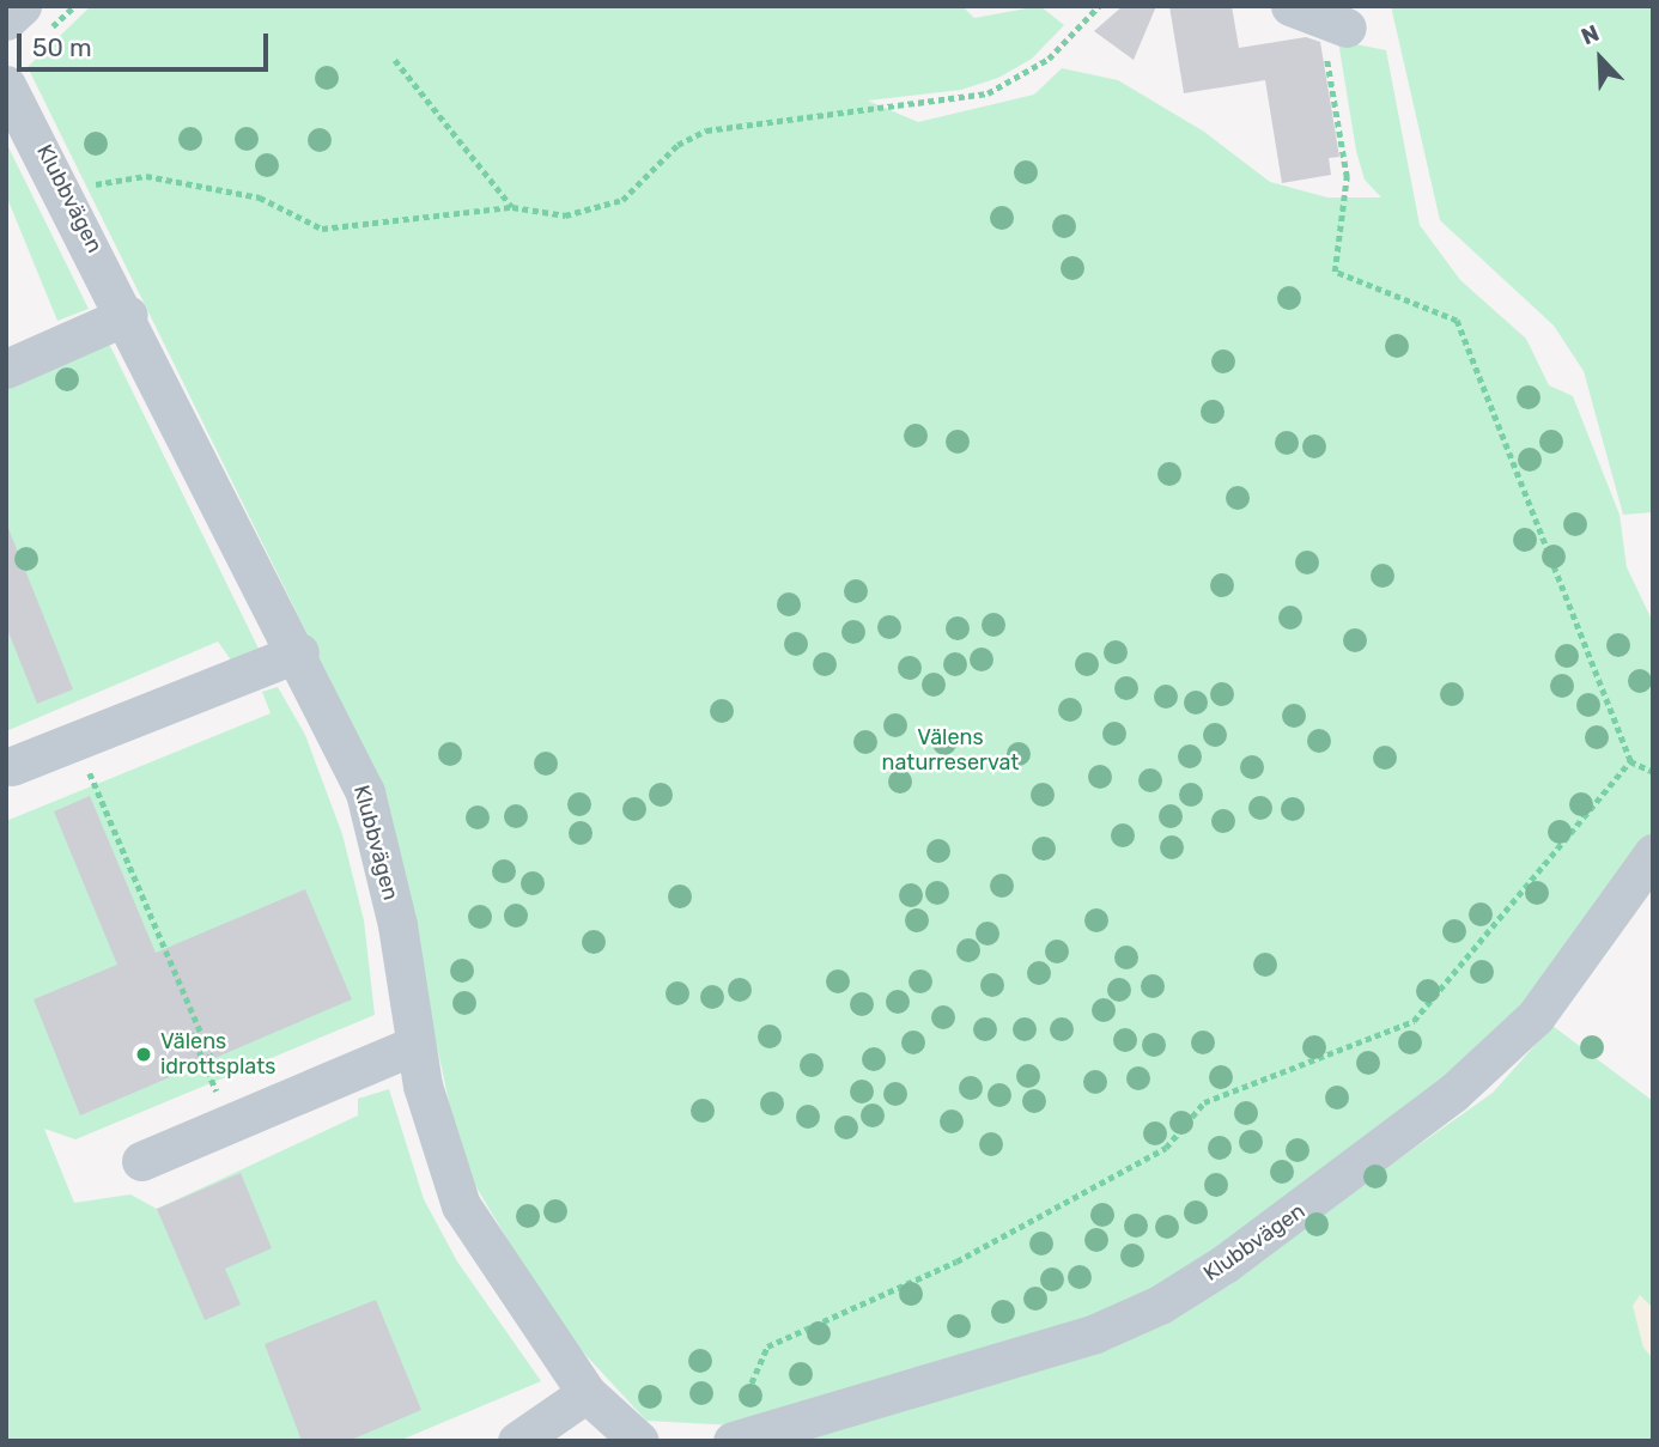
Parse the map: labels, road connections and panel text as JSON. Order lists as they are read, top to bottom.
{
  "streets": {
    "street": ["Klubbvägen"]
  },
  "parks": ["Välens naturreservat"],
  "places": ["Välens idrottsplats"],
  "scale_bar": "50 m",
  "north": "top left"
}
